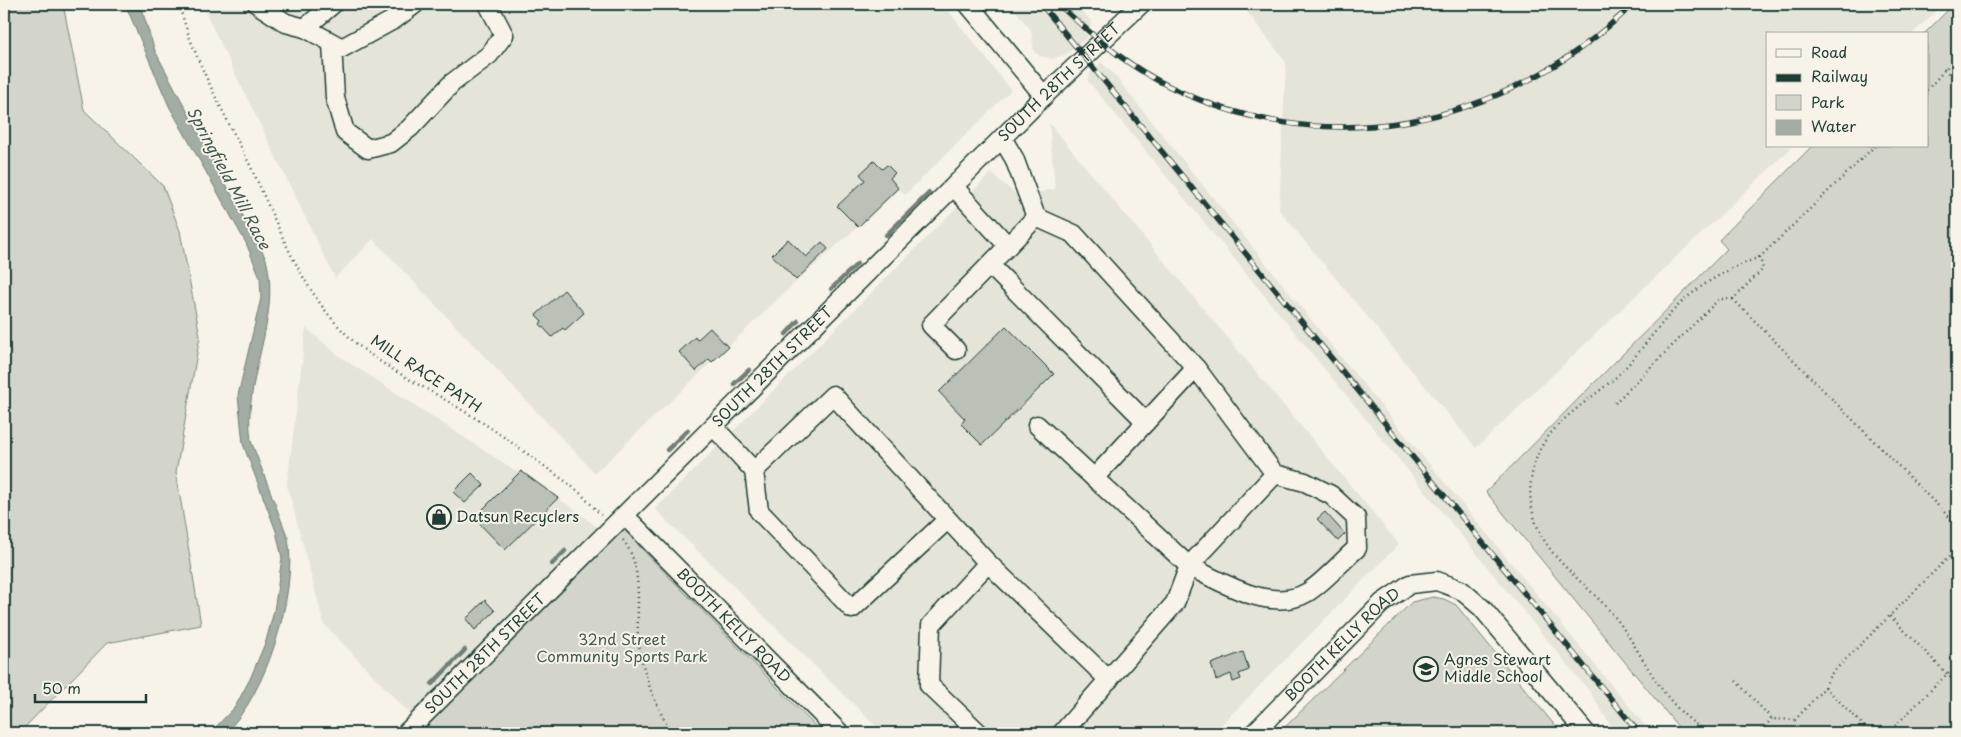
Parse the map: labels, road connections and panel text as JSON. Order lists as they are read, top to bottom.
{
  "streets": {
    "street": ["SOUTH 28TH STREET", "BOOTH KELLY ROAD"],
    "path": ["MILL RACE PATH"]
  },
  "crossings": [
    ["SOUTH 28TH STREET", "MILL RACE PATH"],
    ["SOUTH 28TH STREET", "BOOTH KELLY ROAD"],
    ["MILL RACE PATH", "BOOTH KELLY ROAD"]
  ],
  "water": ["Springfield Mill Race"],
  "parks": ["32nd Street Community Sports Park"],
  "places": {
    "shop": ["Datsun Recyclers"],
    "school or university": ["Agnes Stewart Middle School"]
  },
  "legend": [
    "Road",
    "Railway",
    "Park",
    "Water"
  ],
  "scale_bar": "50 m"
}
